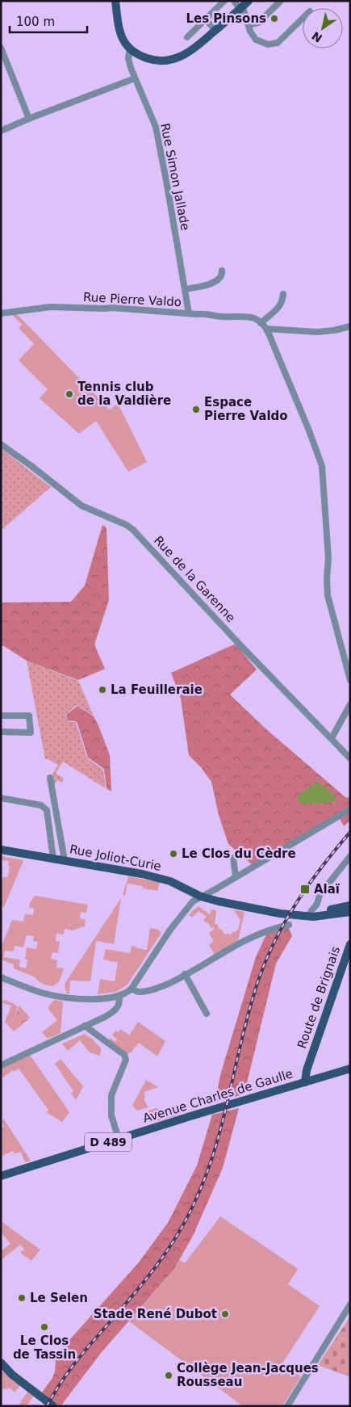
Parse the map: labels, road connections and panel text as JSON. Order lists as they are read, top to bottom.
{
  "streets": {
    "main road": [
      "Rue Joliot-Curie",
      "Route de Brignais",
      "Avenue Charles de Gaulle",
      "D 489"
    ],
    "street": ["Rue Simon Jallade", "Rue Pierre Valdo", "Rue de la Garenne"]
  },
  "crossings": [
    ["Rue Simon Jallade", "Rue Pierre Valdo"],
    ["Route de Brignais", "Avenue Charles de Gaulle"]
  ],
  "places": {
    "other": [
      "Les Pinsons",
      "Tennis club de la Valdière",
      "Espace Pierre Valdo",
      "La Feuilleraie",
      "Le Clos du Cèdre",
      "Le Selen",
      "Stade René Dubot",
      "Le Clos de Tassin",
      "Collège Jean-Jacques Rousseau"
    ],
    "transit": ["Alaï"]
  },
  "scale_bar": "100 m",
  "north": "bottom left"
}
